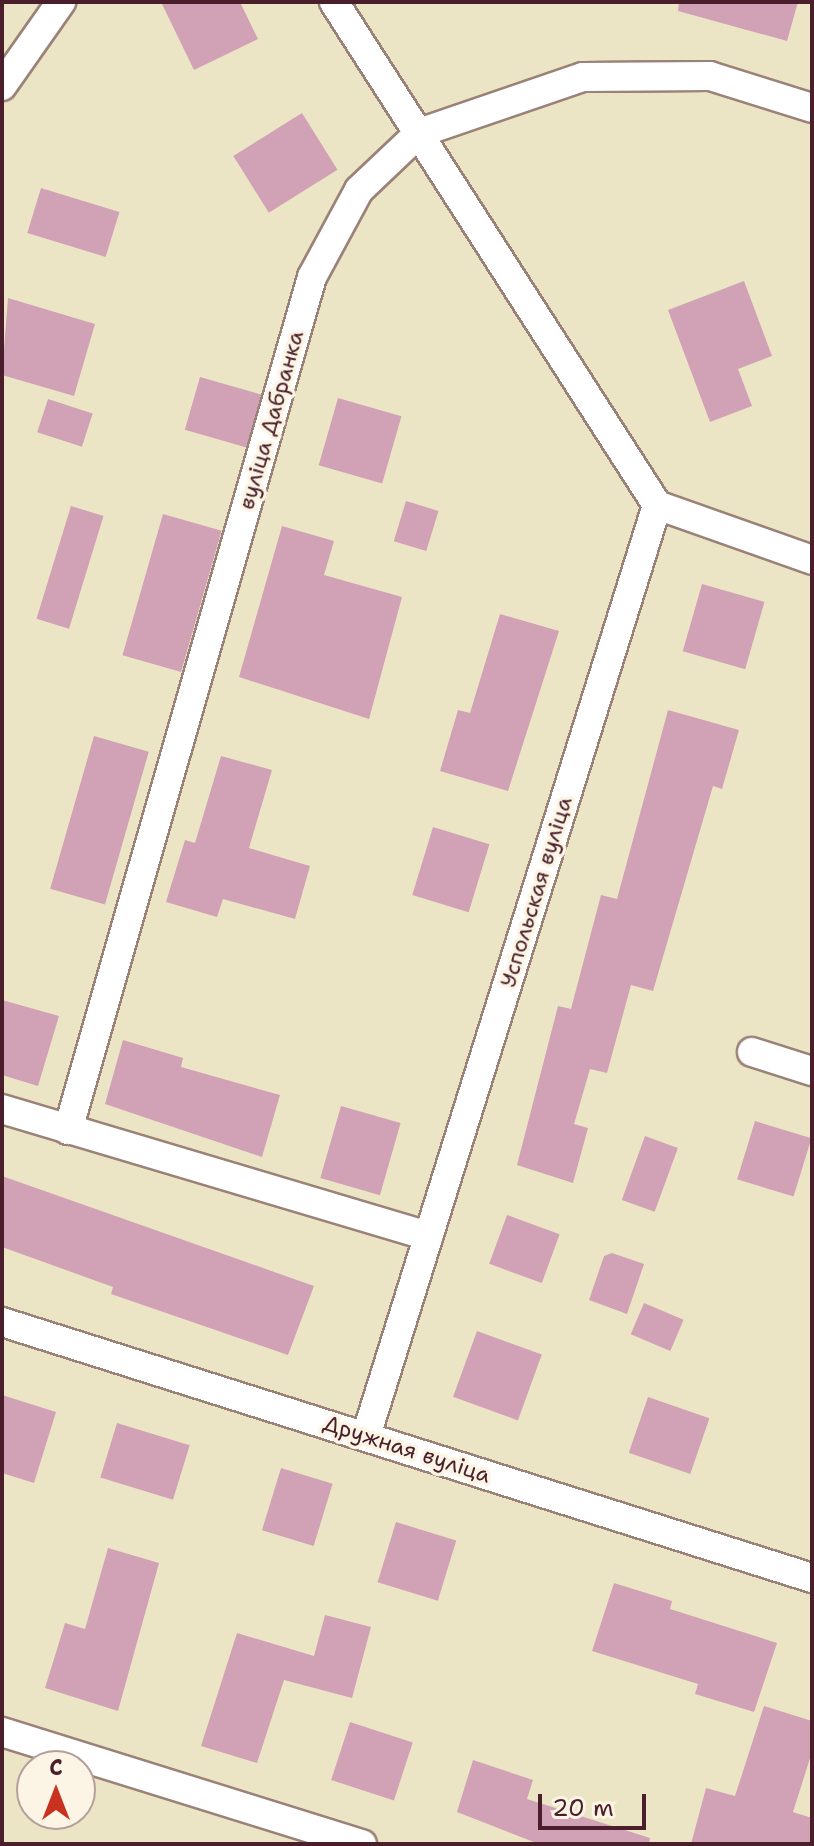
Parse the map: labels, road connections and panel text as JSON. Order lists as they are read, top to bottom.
{
  "streets": {
    "street": ["вуліца Дабранка", "Успольская вуліца", "Дружная вуліца"]
  },
  "crossings": [
    ["Успольская вуліца", "Дружная вуліца"]
  ],
  "scale_bar": "20 m",
  "north": "top"
}
